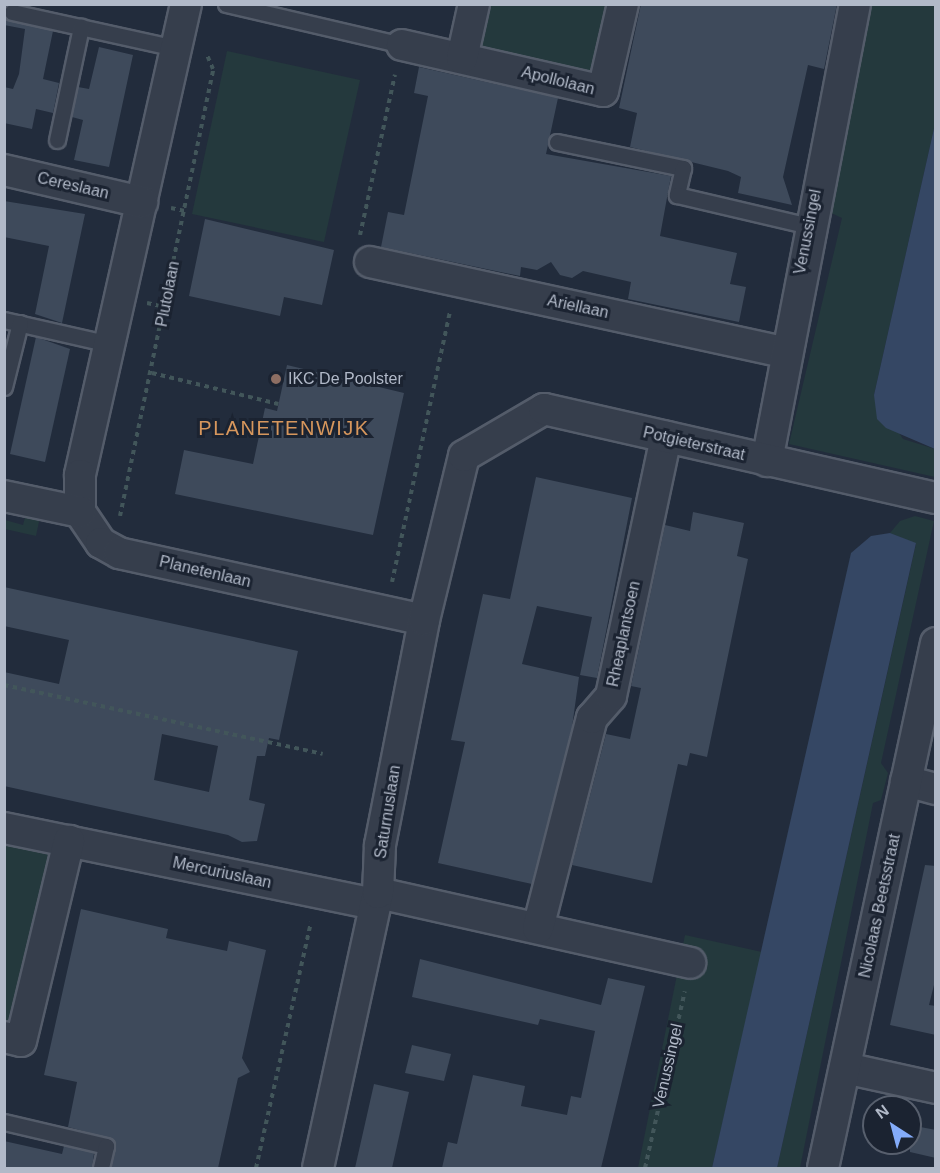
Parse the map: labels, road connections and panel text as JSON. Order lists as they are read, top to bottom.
{
  "streets": {
    "street": [
      "Apollolaan",
      "Cereslaan",
      "Venussingel",
      "Ariellaan",
      "Potgieterstraat",
      "Planetenlaan",
      "Rheaplantsoen",
      "Saturnuslaan",
      "Mercuriuslaan",
      "Nicolaas Beetsstraat"
    ],
    "path": ["Plutolaan"]
  },
  "crossings": [
    ["Venussingel", "Ariellaan"],
    ["Venussingel", "Potgieterstraat"],
    ["Plutolaan", "Planetenlaan"],
    ["Potgieterstraat", "Rheaplantsoen"],
    ["Potgieterstraat", "Saturnuslaan"],
    ["Planetenlaan", "Saturnuslaan"],
    ["Saturnuslaan", "Mercuriuslaan"]
  ],
  "districts": ["PLANETENWIJK"],
  "places": ["IKC De Poolster"],
  "north": "top left"
}
